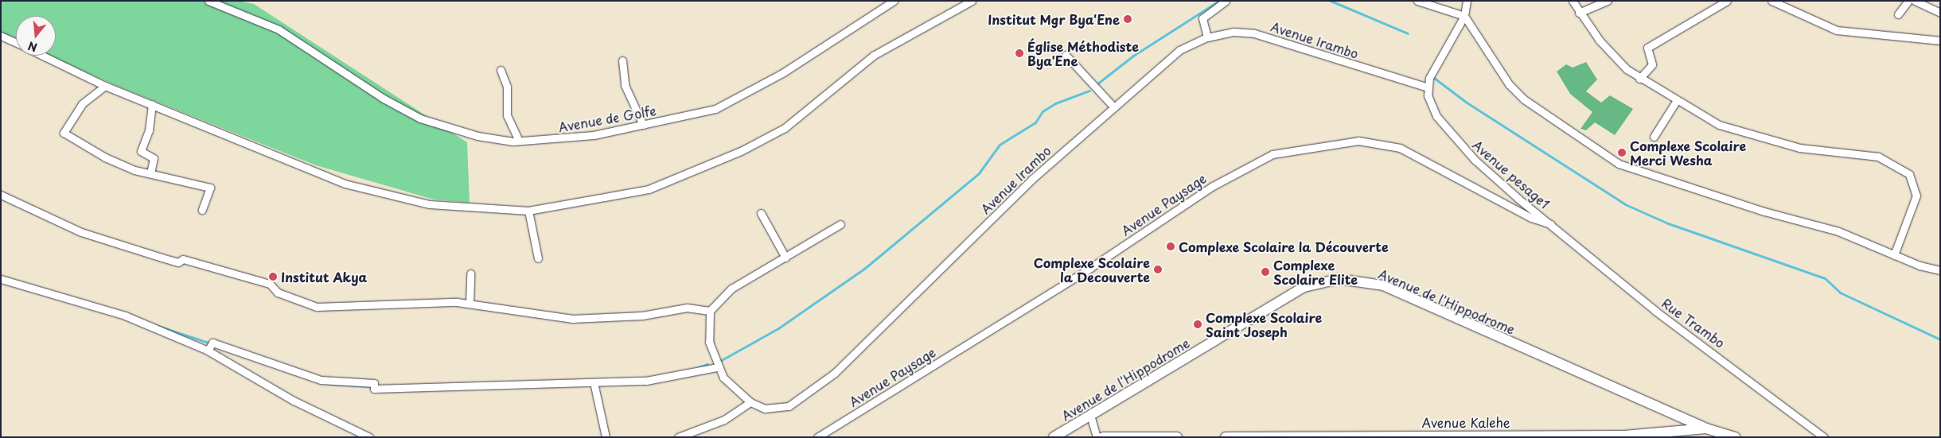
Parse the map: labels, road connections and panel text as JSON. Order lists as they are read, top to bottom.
{
  "streets": {
    "street": [
      "Avenue Irambo",
      "Avenue de Golfe",
      "Avenue pesage1",
      "Avenue Paysage",
      "Avenue de l'Hippodrome",
      "Rue Trambo",
      "Avenue Kalehe"
    ]
  },
  "crossings": [
    ["Avenue Irambo", "Avenue pesage1"],
    ["Avenue pesage1", "Avenue Paysage"],
    ["Avenue pesage1", "Rue Trambo"],
    ["Avenue Paysage", "Rue Trambo"],
    ["Avenue de l'Hippodrome", "Avenue Kalehe"]
  ],
  "places": [
    "Institut Mgr Bya'Ene",
    "Église Méthodiste Bya'Ene",
    "Complexe Scolaire Merci Wesha",
    "Complexe Scolaire la Découverte",
    "Complexe Scolaire la Decouverte",
    "Complexe Scolaire Elite",
    "Institut Akya",
    "Complexe Scolaire Saint Joseph"
  ],
  "north": "bottom"
}
